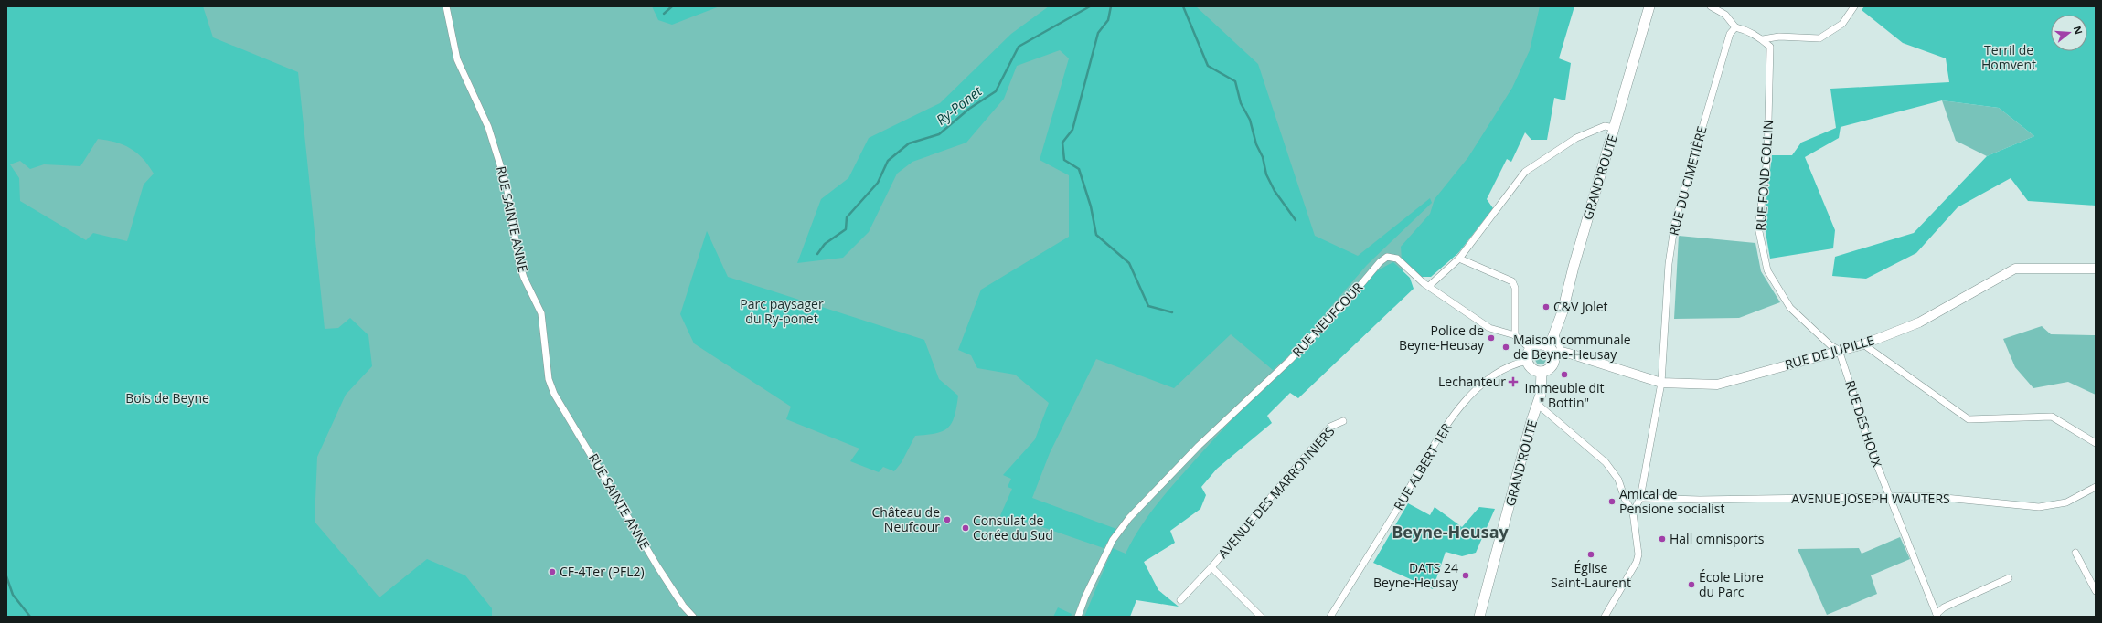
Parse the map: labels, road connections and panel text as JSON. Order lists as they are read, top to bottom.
{
  "streets": {
    "main road": ["GRAND'ROUTE"],
    "street": [
      "RUE FOND COLLIN",
      "RUE DU CIMETIÈRE",
      "RUE SAINTE ANNE",
      "RUE NEUFCOUR",
      "RUE DE JUPILLE",
      "RUE DES HOUX",
      "RUE ALBERT 1ER",
      "AVENUE DES MARRONNIERS",
      "AVENUE JOSEPH WAUTERS"
    ]
  },
  "crossings": [
    ["RUE FOND COLLIN", "RUE DE JUPILLE"],
    ["RUE FOND COLLIN", "RUE DES HOUX"],
    ["GRAND'ROUTE", "RUE DE JUPILLE"],
    ["GRAND'ROUTE", "RUE ALBERT 1ER"],
    ["RUE DU CIMETIÈRE", "RUE DE JUPILLE"],
    ["RUE DU CIMETIÈRE", "AVENUE JOSEPH WAUTERS"],
    ["RUE DE JUPILLE", "RUE DES HOUX"],
    ["RUE DE JUPILLE", "RUE ALBERT 1ER"],
    ["RUE DES HOUX", "AVENUE JOSEPH WAUTERS"]
  ],
  "districts": ["Beyne-Heusay"],
  "water": ["Ry-Ponet"],
  "parks": ["Terril de Homvent", "Parc paysager du Ry-ponet", "Bois de Beyne"],
  "places": {
    "other": [
      "C&V Jolet",
      "Police de Beyne-Heusay",
      "Maison communale de Beyne-Heusay",
      "Immeuble dit \" Bottin\"",
      "Amical de Pensione socialist",
      "Château de Neufcour",
      "Consulat de Corée du Sud",
      "Hall omnisports",
      "Église Saint-Laurent",
      "CF-4Ter (PFL2)",
      "DATS 24 Beyne-Heusay",
      "École Libre du Parc"
    ],
    "health": ["Lechanteur"]
  },
  "north": "right"
}
